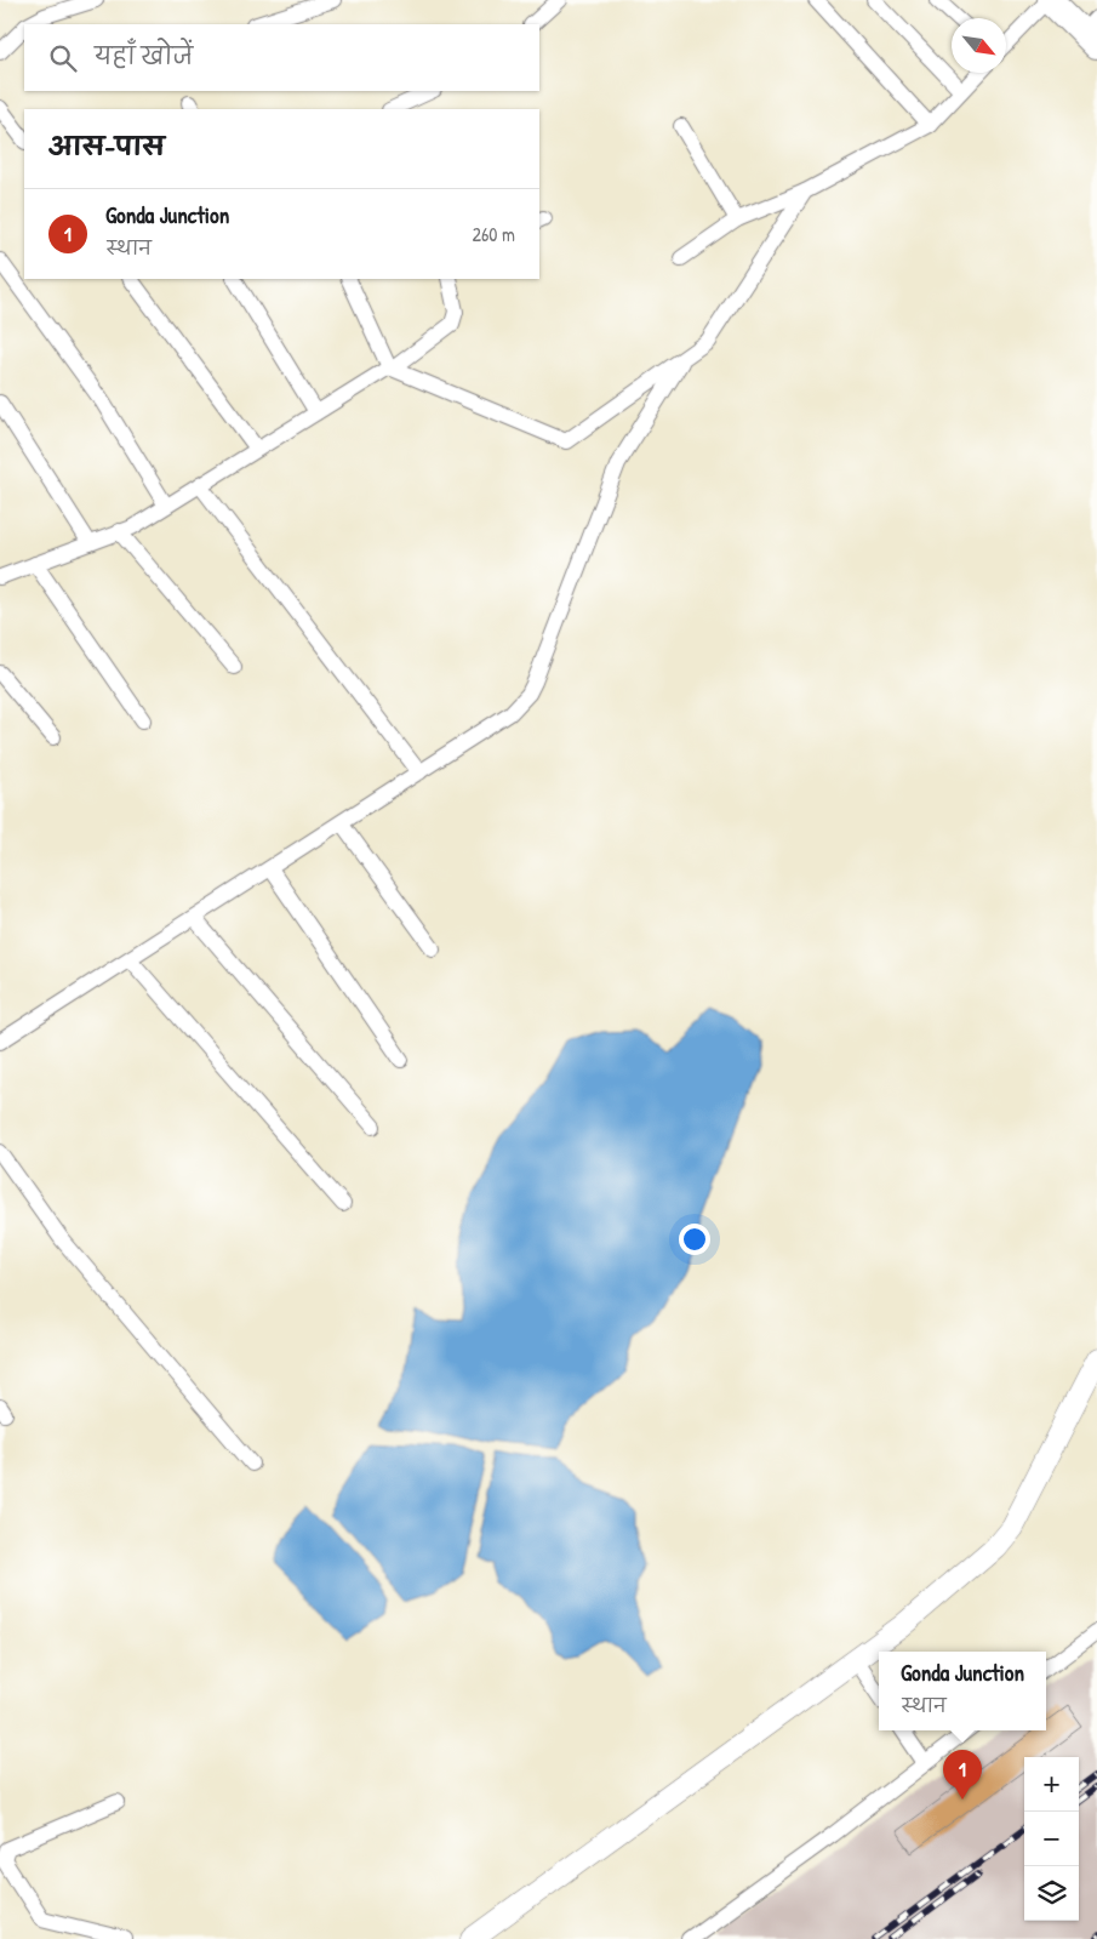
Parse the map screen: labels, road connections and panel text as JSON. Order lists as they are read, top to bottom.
{
  "north": "bottom right",
  "page": {
    "search": "यहाँ खोजें",
    "heading": "आस-पास",
    "list": [
      {
        "mark": "1",
        "name": "Gonda Junction",
        "note": "स्थान",
        "value": "260 m"
      }
    ],
    "popup": ["Gonda Junction", "स्थान"],
    "pins": "1",
    "map_buttons": ["+", "−"]
  }
}
